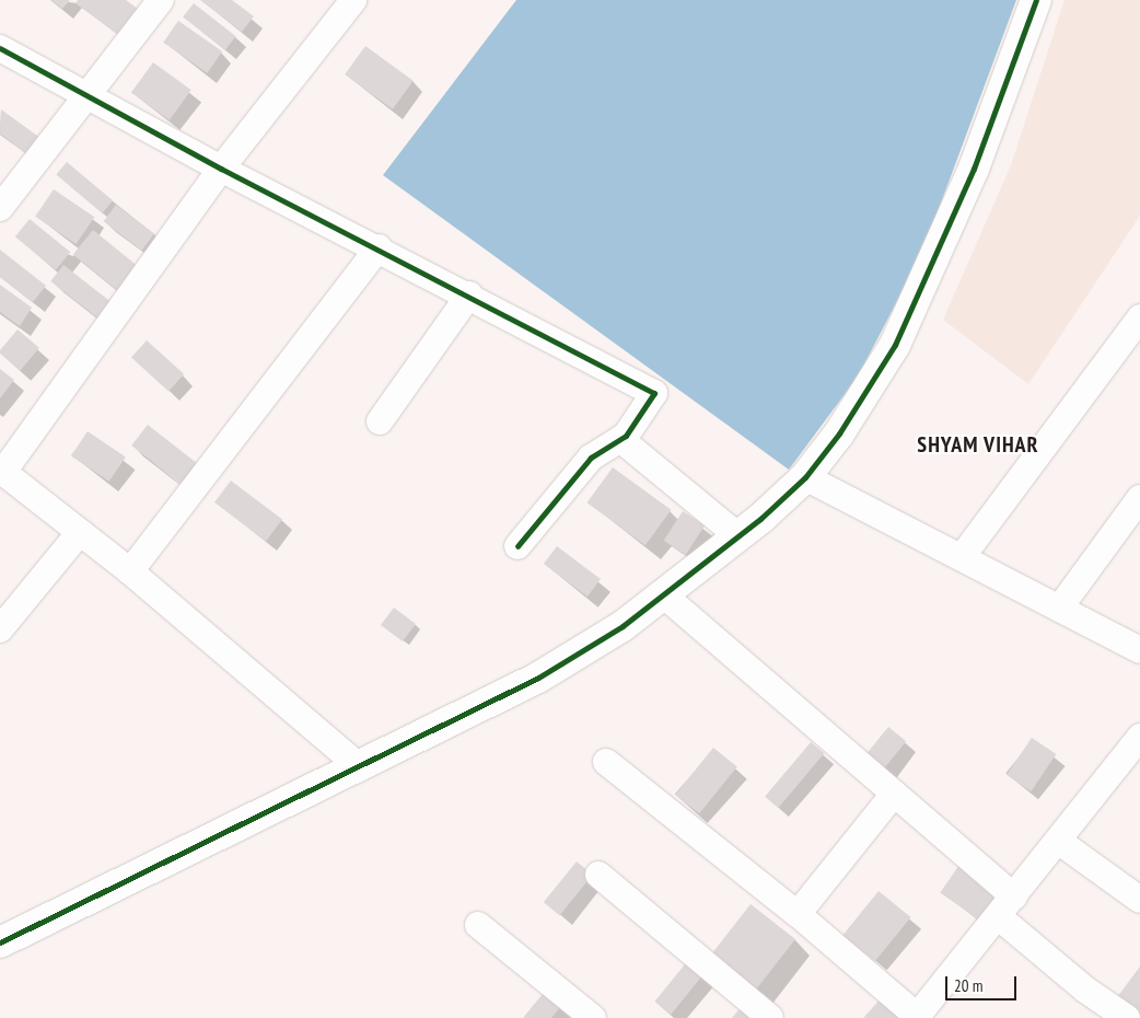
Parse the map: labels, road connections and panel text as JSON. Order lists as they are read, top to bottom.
{
  "districts": ["SHYAM VIHAR"],
  "scale_bar": "20 m"
}
